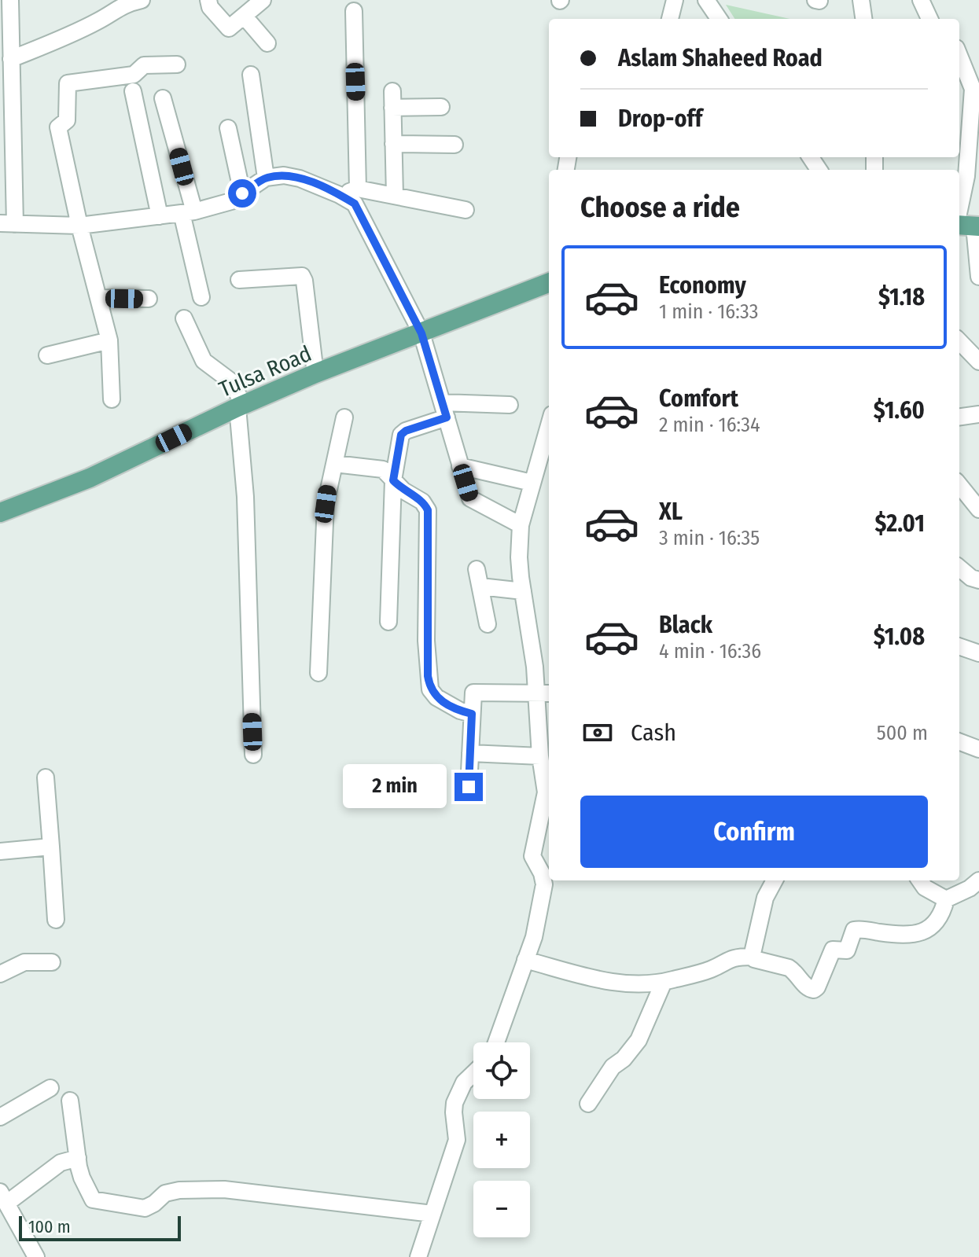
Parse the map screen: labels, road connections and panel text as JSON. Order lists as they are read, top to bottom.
{
  "streets": {
    "main road": ["Tulsa Road"]
  },
  "scale_bar": "100 m",
  "page": {
    "banner": ["Aslam Shaheed Road", "Drop-off"],
    "heading": "Choose a ride",
    "list": [
      {
        "name": "Economy",
        "note": "1 min · 16:33",
        "value": "$1.18"
      },
      {
        "name": "Comfort",
        "note": "2 min · 16:34",
        "value": "$1.60"
      },
      {
        "name": "XL",
        "note": "3 min · 16:35",
        "value": "$2.01"
      },
      {
        "name": "Black",
        "note": "4 min · 16:36",
        "value": "$1.08"
      }
    ],
    "pay": ["Cash", "500 m"],
    "bubble": "2 min",
    "buttons": "Confirm",
    "map_buttons": ["+", "−"],
    "scale": "100 m"
  }
}
